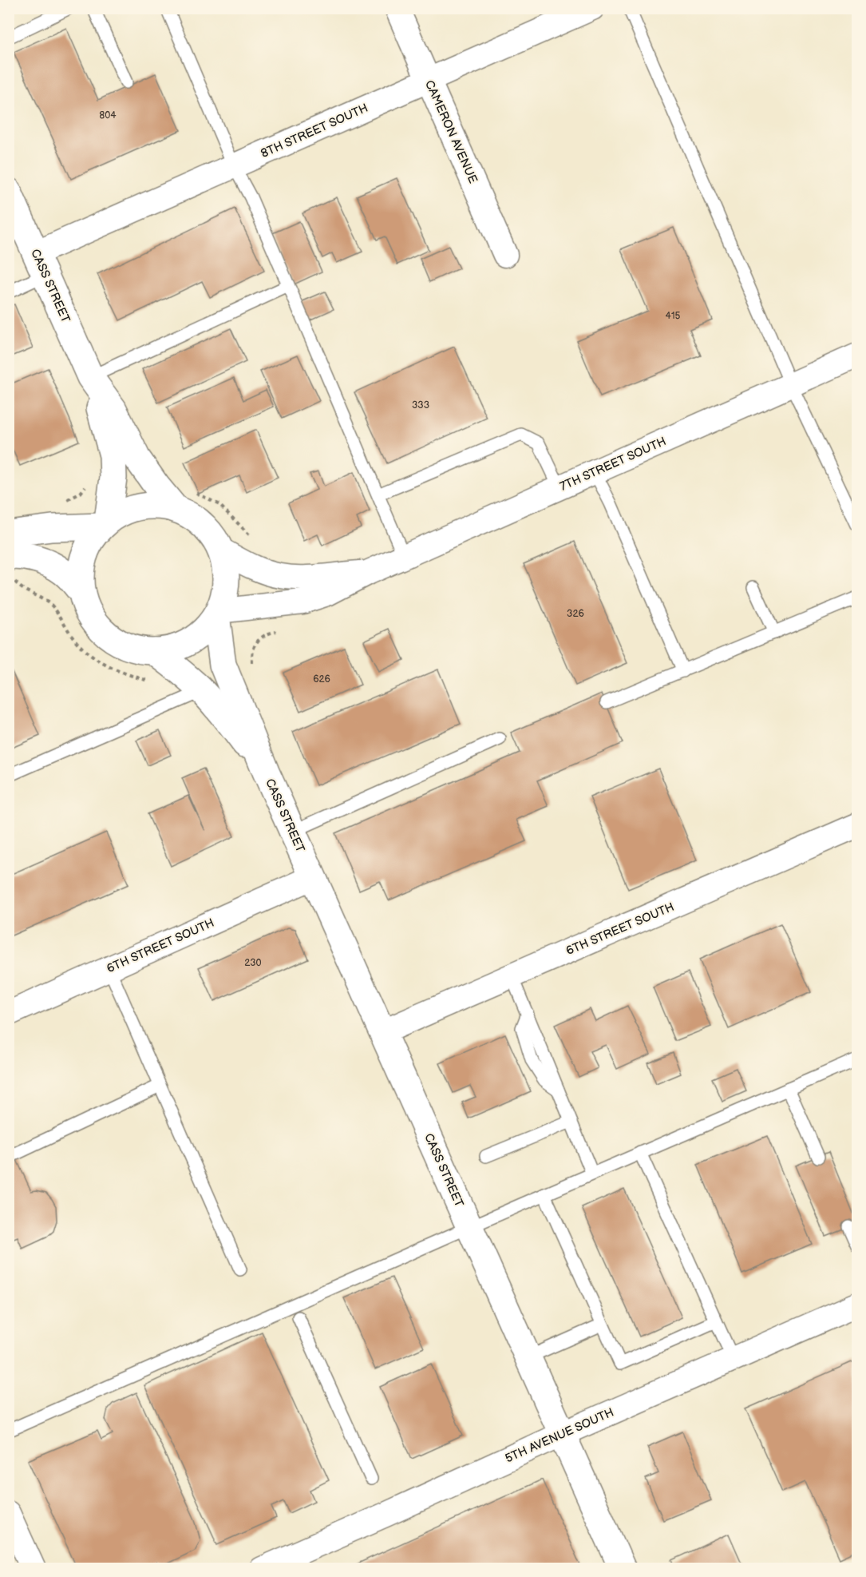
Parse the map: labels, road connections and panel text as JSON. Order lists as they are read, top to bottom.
{
  "streets": {
    "main road": ["CASS STREET"],
    "street": [
      "8TH STREET SOUTH",
      "CAMERON AVENUE",
      "7TH STREET SOUTH",
      "6TH STREET SOUTH",
      "5TH AVENUE SOUTH"
    ]
  },
  "crossings": [
    ["8TH STREET SOUTH", "CAMERON AVENUE"],
    ["8TH STREET SOUTH", "CASS STREET"],
    ["CASS STREET", "7TH STREET SOUTH"],
    ["CASS STREET", "6TH STREET SOUTH"],
    ["CASS STREET", "5TH AVENUE SOUTH"]
  ],
  "house_numbers": [
    "804",
    "415",
    "333",
    "326",
    "626",
    "230"
  ]
}
